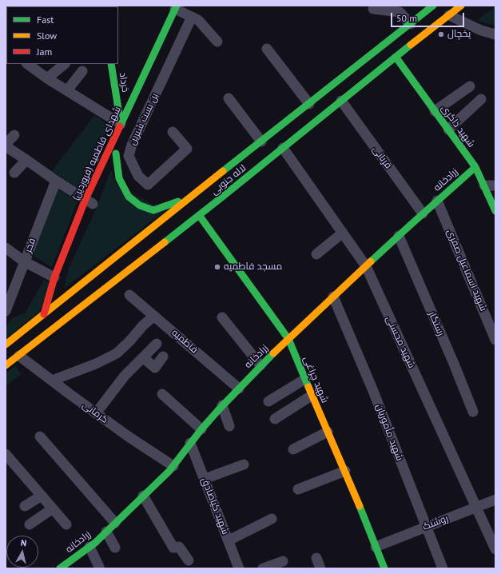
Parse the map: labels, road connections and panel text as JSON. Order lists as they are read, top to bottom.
{
  "streets": {
    "main road": [
      "خرداد",
      "شهید ذاکری",
      "شهدای فاطمیه (فروردین)",
      "لاله جنوبی",
      "زرادخانه",
      "شهید چراغی"
    ],
    "street": [
      "بن بست شیرین",
      "قربانی",
      "فخر",
      "شهید اسماعیل صفری",
      "رستگار",
      "فاطمیه",
      "شهید محسنی",
      "کرمانی",
      "شهید مأموریان",
      "شهید کیاصادق",
      "روشنک"
    ]
  },
  "crossings": [
    ["خرداد", "شهدای فاطمیه (فروردین)"],
    ["بن بست شیرین", "شهدای فاطمیه (فروردین)"],
    ["شهید ذاکری", "لاله جنوبی"],
    ["شهید ذاکری", "زرادخانه"],
    ["شهدای فاطمیه (فروردین)", "لاله جنوبی"],
    ["قربانی", "لاله جنوبی"],
    ["قربانی", "زرادخانه"],
    ["لاله جنوبی", "شهید محسنی"],
    ["لاله جنوبی", "شهید چراغی"],
    ["لاله جنوبی", "کرمانی"],
    ["زرادخانه", "شهید اسماعیل صفری"],
    ["زرادخانه", "رستگار"],
    ["زرادخانه", "فاطمیه"],
    ["زرادخانه", "شهید محسنی"],
    ["زرادخانه", "شهید چراغی"],
    ["زرادخانه", "کرمانی"],
    ["زرادخانه", "شهید مأموریان"],
    ["زرادخانه", "شهید کیاصادق"],
    ["شهید محسنی", "روشنک"],
    ["شهید چراغی", "روشنک"],
    ["شهید مأموریان", "روشنک"]
  ],
  "places": ["یخچال", "مسجد فاطمیه"],
  "legend": ["Fast", "Slow", "Jam"],
  "scale_bar": "50 m",
  "north": "top"
}
